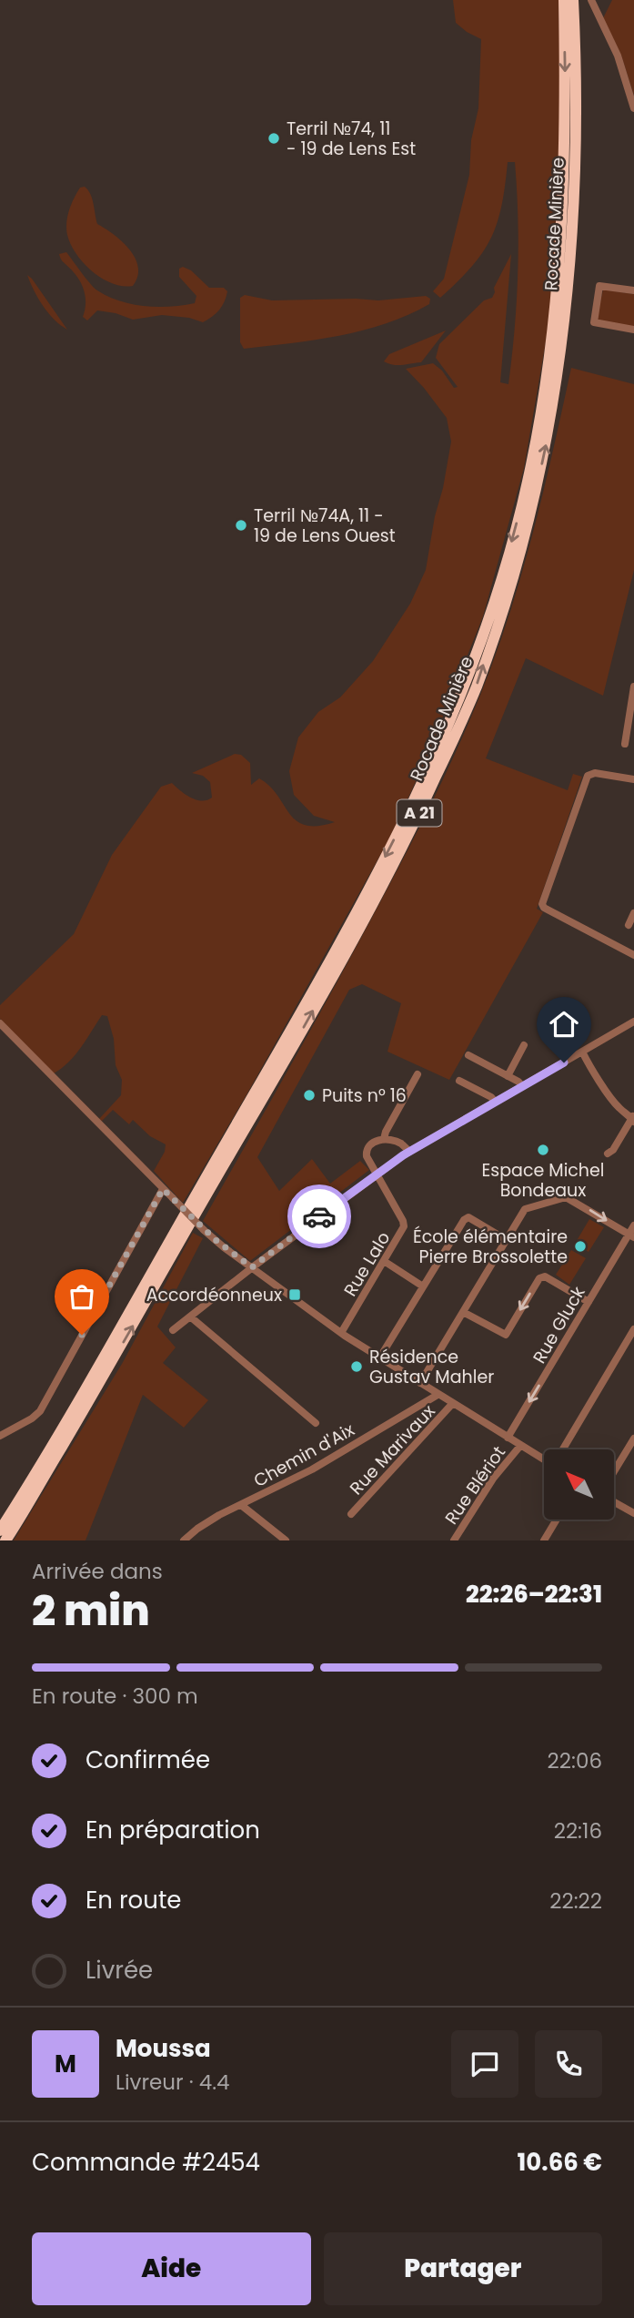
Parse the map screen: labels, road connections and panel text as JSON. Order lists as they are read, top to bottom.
{
  "streets": {
    "highway": ["Rocade Minière", "A 21"],
    "street": [
      "Rue Lalo",
      "Rue Gluck",
      "Rue Marivaux",
      "Chemin d'Aix",
      "Rue Blériot"
    ]
  },
  "places": {
    "other": [
      "Terril №74, 11 - 19 de Lens Est",
      "Terril №74A, 11 - 19 de Lens Ouest",
      "Puits n° 16",
      "Espace Michel Bondeaux",
      "École élémentaire Pierre Brossolette",
      "Résidence Gustav Mahler"
    ],
    "transit": ["Accordéonneux"]
  },
  "north": "top left",
  "page": {
    "heading": ["2 min", "Arrivée dans", "22:26–22:31"],
    "panel": [
      "Moussa",
      "Livreur · 4.4",
      "Commande #2454",
      "10.66 €"
    ],
    "bar": "En route · 300 m",
    "list": [
      ["Confirmée", "22:06"],
      ["En préparation", "22:16"],
      ["En route", "22:22"],
      "Livrée"
    ],
    "round": "M",
    "buttons": ["Aide", "Partager"]
  }
}
